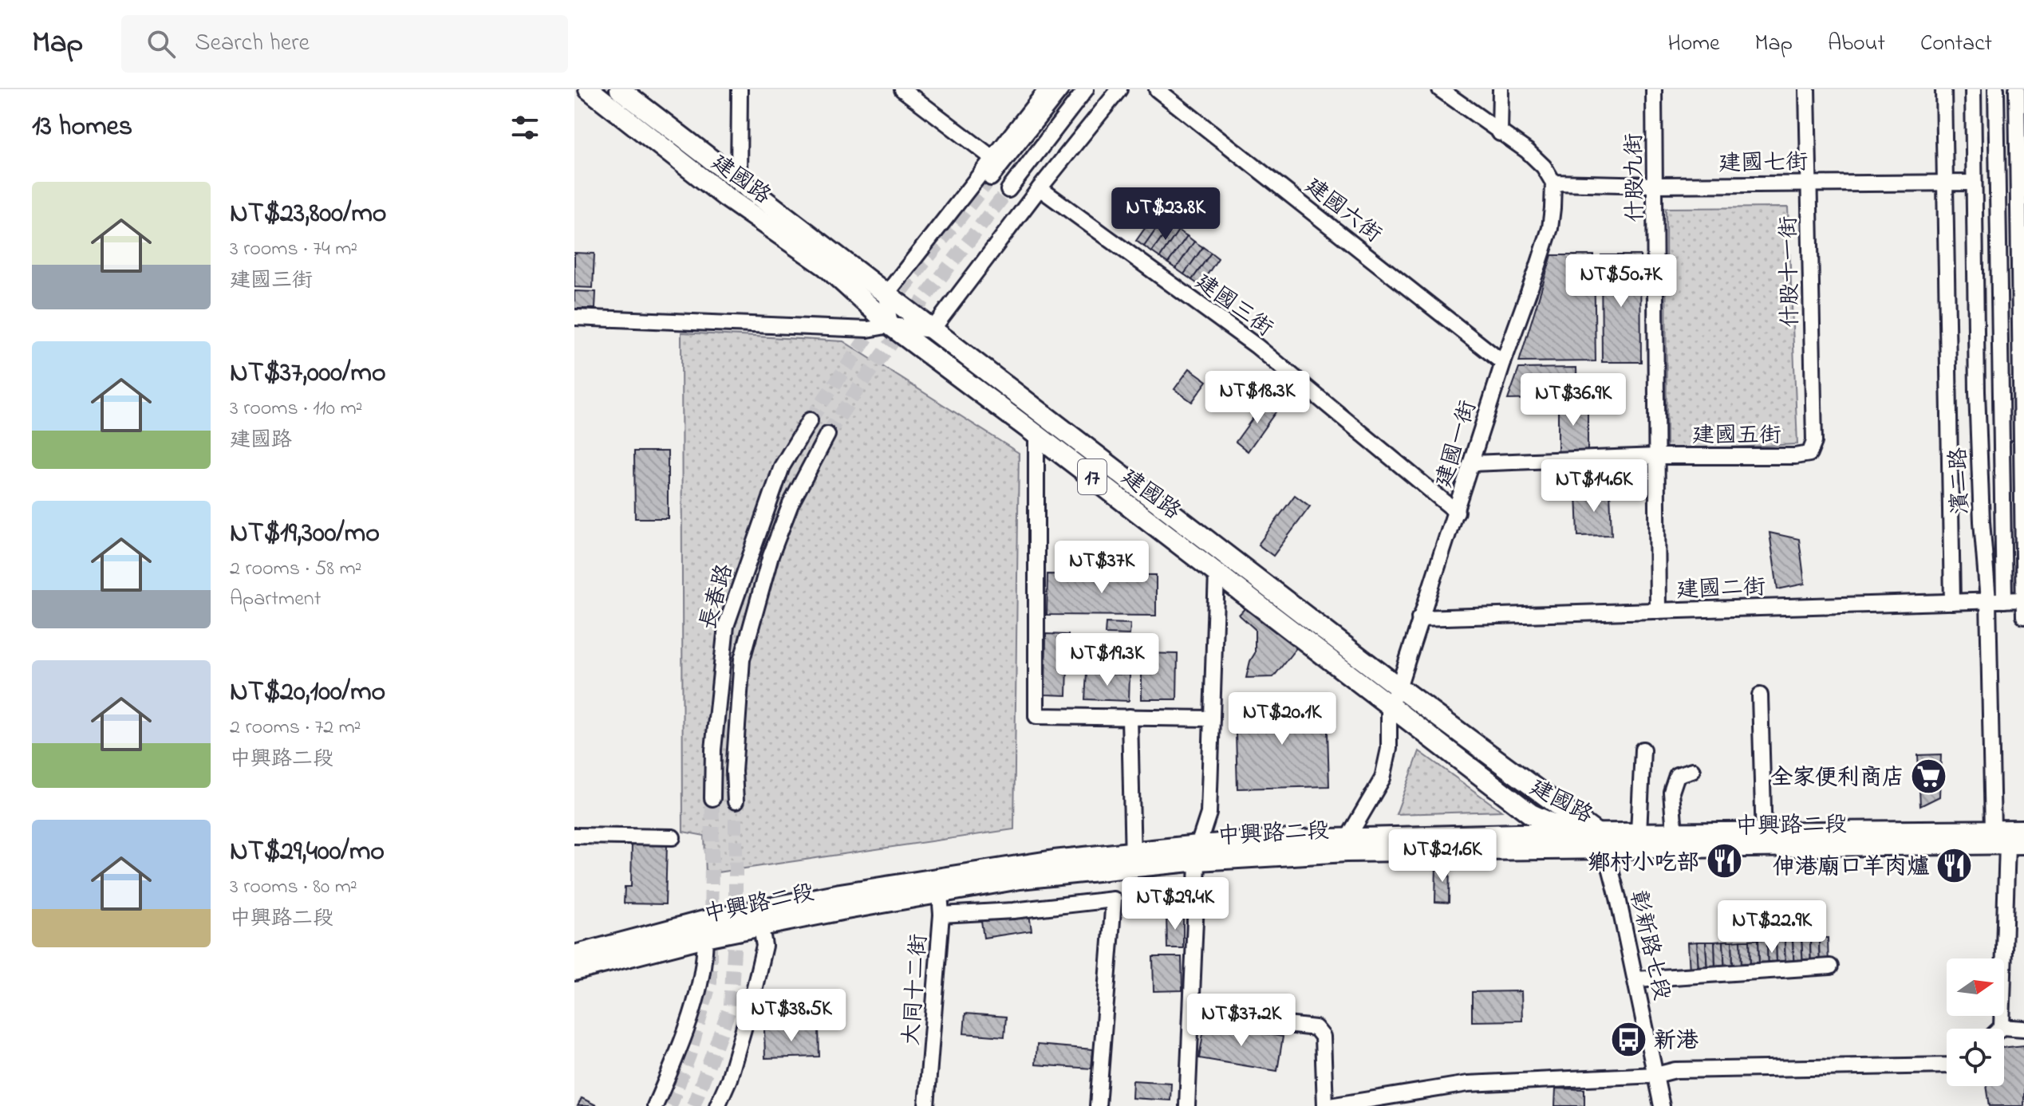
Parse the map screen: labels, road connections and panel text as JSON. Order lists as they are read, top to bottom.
{
  "streets": {
    "main road": ["建國路", "17", "中興路二段"],
    "street": [
      "建國七街",
      "什股九街",
      "建國六街",
      "什股十一街",
      "建國三街",
      "建國五街",
      "建國一街",
      "濱二路",
      "建國二街",
      "長春路",
      "彰新路七段",
      "大同十二街"
    ]
  },
  "crossings": [
    ["建國七街", "什股九街"],
    ["建國七街", "什股十一街"],
    ["建國七街", "建國一街"],
    ["建國七街", "濱二路"],
    ["建國路", "建國一街"],
    ["建國路", "中興路二段"],
    ["建國路", "彰新路七段"],
    ["什股九街", "建國五街"],
    ["什股九街", "建國二街"],
    ["建國六街", "建國一街"],
    ["什股十一街", "建國五街"],
    ["建國三街", "建國一街"],
    ["建國五街", "建國一街"],
    ["建國一街", "建國二街"],
    ["建國一街", "中興路二段"],
    ["濱二路", "建國二街"],
    ["濱二路", "中興路二段"],
    ["中興路二段", "彰新路七段"],
    ["中興路二段", "大同十二街"]
  ],
  "places": {
    "supermarket": ["全家便利商店"],
    "restaurant": ["鄉村小吃部", "伸港廟口羊肉爐"],
    "bus stop": ["新港"]
  },
  "north": "right",
  "page": {
    "header": "Map",
    "search": "Search here",
    "nav": [
      "Home",
      "Map",
      "About",
      "Contact"
    ],
    "heading": "13 homes",
    "list": [
      {
        "name": "NT$23,800/mo",
        "note": "3 rooms · 74 m² · 建國三街"
      },
      {
        "name": "NT$37,000/mo",
        "note": "3 rooms · 110 m² · 建國路"
      },
      {
        "name": "NT$19,300/mo",
        "note": "2 rooms · 58 m² · Apartment"
      },
      {
        "name": "NT$20,100/mo",
        "note": "2 rooms · 72 m² · 中興路二段"
      },
      {
        "name": "NT$29,400/mo",
        "note": "3 rooms · 80 m² · 中興路二段"
      }
    ],
    "price": [
      "NT$23.8K",
      "NT$50.7K",
      "NT$18.3K",
      "NT$36.9K",
      "NT$14.6K",
      "NT$37K",
      "NT$19.3K",
      "NT$20.1K",
      "NT$21.6K",
      "NT$29.4K",
      "NT$22.9K",
      "NT$38.5K",
      "NT$37.2K"
    ]
  }
}
